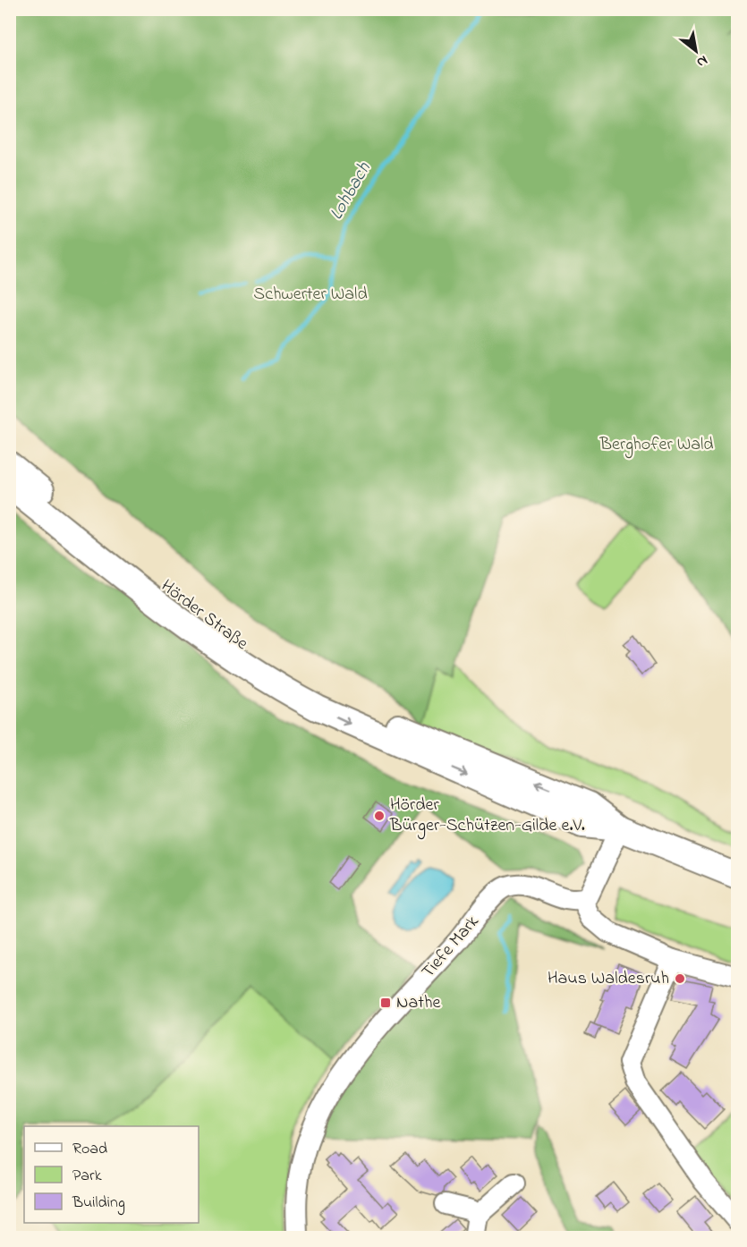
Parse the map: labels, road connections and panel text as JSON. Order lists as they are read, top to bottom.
{
  "streets": {
    "main road": ["Hörder Straße"],
    "street": ["Tiefe Mark"]
  },
  "water": ["Lohbach"],
  "parks": ["Schwerter Wald", "Berghofer Wald"],
  "places": {
    "other": ["Hörder Bürger-Schützen-Gilde e.V.", "Haus Waldesruh"],
    "transit": ["Nathe"]
  },
  "legend": ["Road", "Park", "Building"],
  "north": "bottom right"
}
